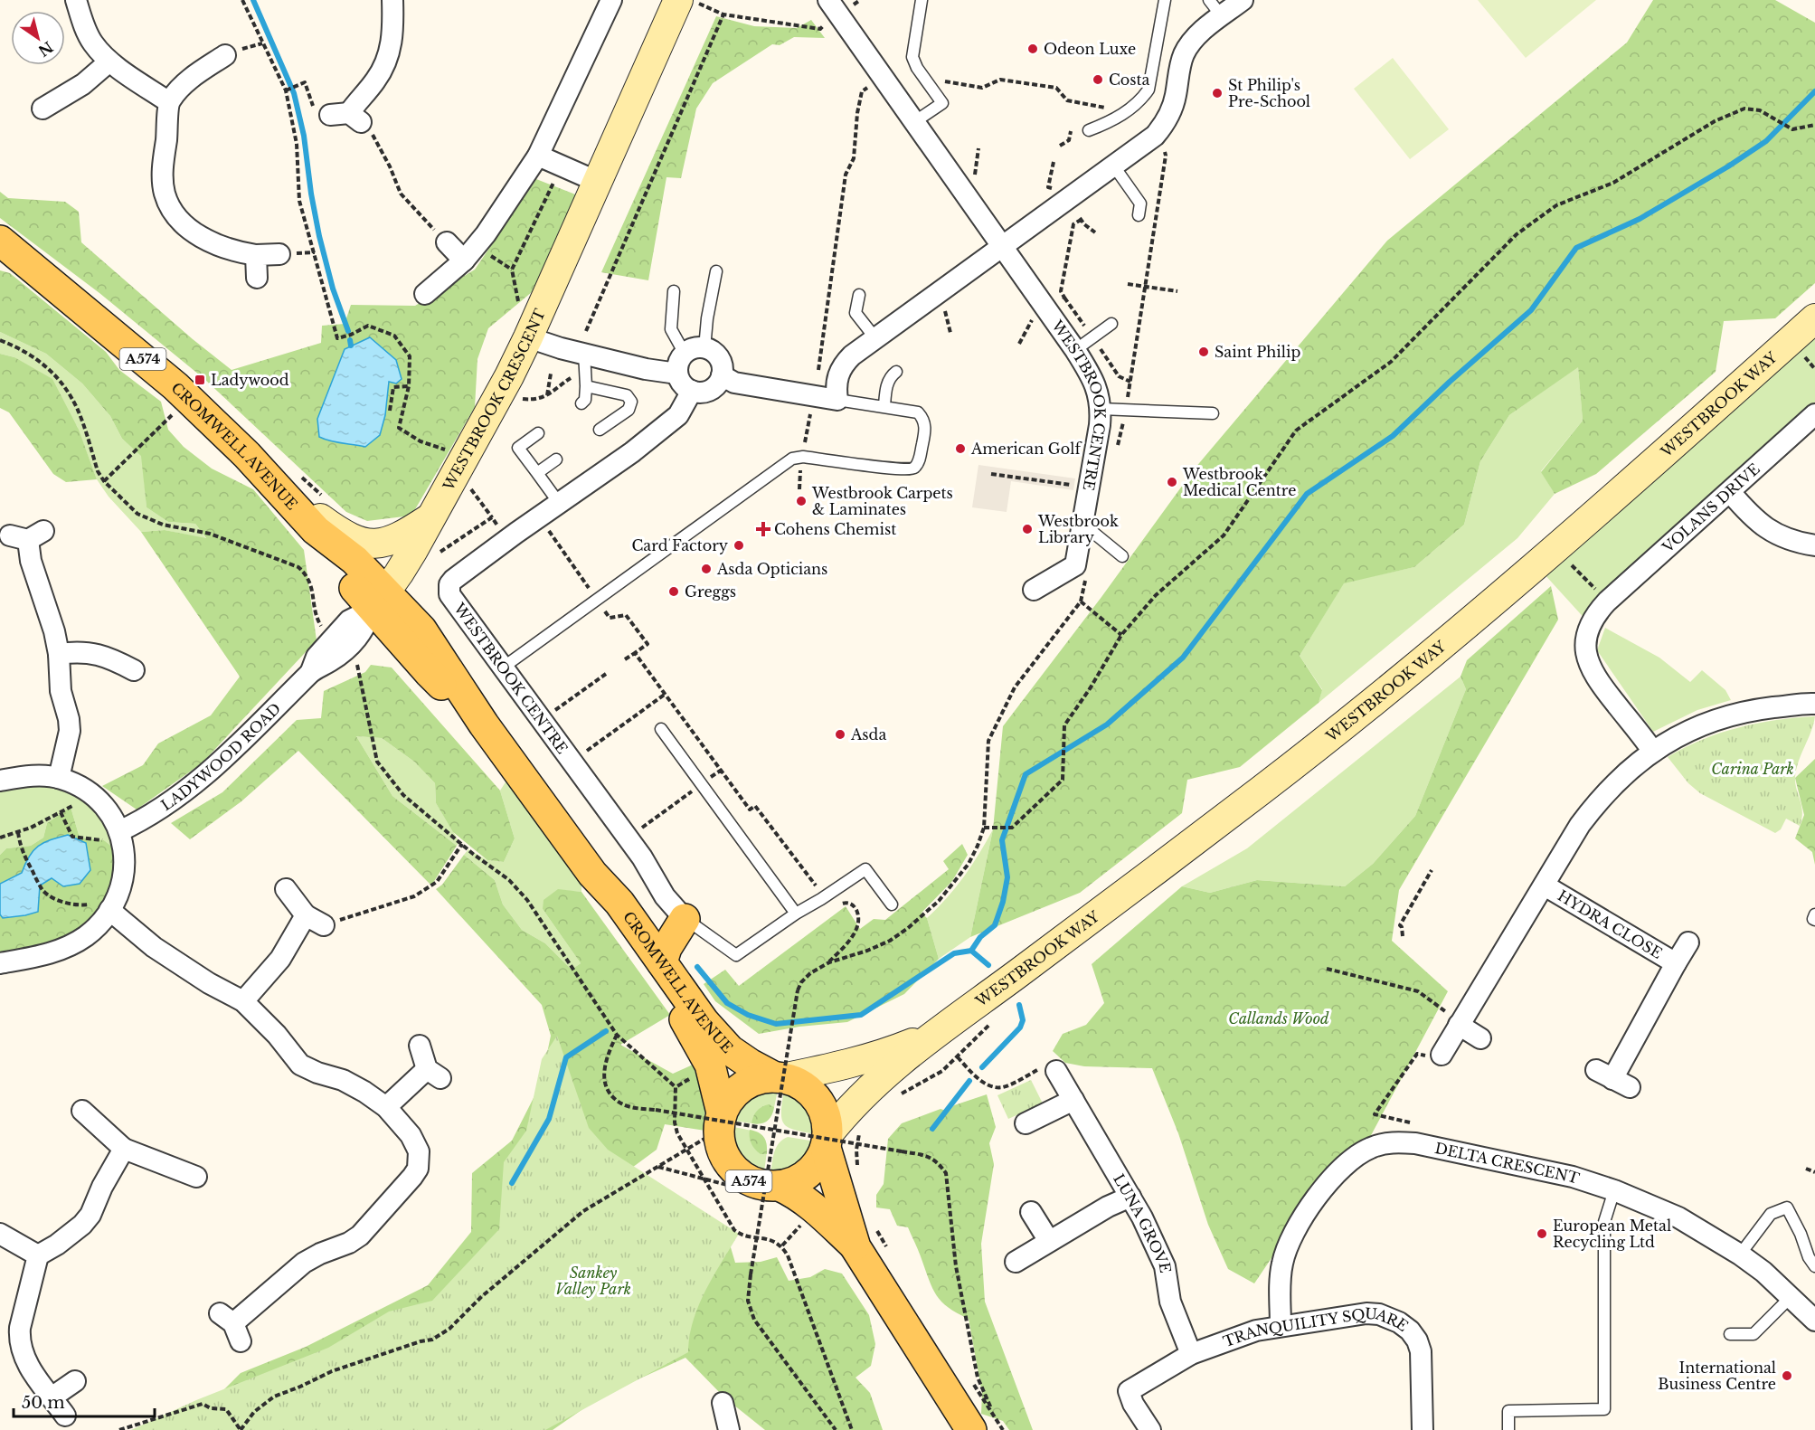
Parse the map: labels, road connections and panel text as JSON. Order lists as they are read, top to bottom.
{
  "streets": {
    "main road": ["A574", "CROMWELL AVENUE"],
    "street": [
      "WESTBROOK CRESCENT",
      "WESTBROOK WAY",
      "WESTBROOK CENTRE",
      "VOLANS DRIVE",
      "LADYWOOD ROAD",
      "HYDRA CLOSE",
      "DELTA CRESCENT",
      "LUNA GROVE",
      "TRANQUILITY SQUARE"
    ]
  },
  "crossings": [
    ["A574", "WESTBROOK WAY"],
    ["A574", "CROMWELL AVENUE"],
    ["WESTBROOK CRESCENT", "CROMWELL AVENUE"],
    ["WESTBROOK CRESCENT", "LADYWOOD ROAD"],
    ["WESTBROOK WAY", "CROMWELL AVENUE"],
    ["CROMWELL AVENUE", "LADYWOOD ROAD"],
    ["DELTA CRESCENT", "TRANQUILITY SQUARE"],
    ["LUNA GROVE", "TRANQUILITY SQUARE"]
  ],
  "parks": ["Carina Park", "Callands Wood", "Sankey Valley Park"],
  "places": {
    "other": [
      "Odeon Luxe",
      "Costa",
      "St Philip's Pre-School",
      "Saint Philip",
      "American Golf",
      "Westbrook Medical Centre",
      "Westbrook Carpets & Laminates",
      "Westbrook Library",
      "Card Factory",
      "Asda Opticians",
      "Greggs",
      "Asda",
      "European Metal Recycling Ltd",
      "International Business Centre"
    ],
    "transit": ["Ladywood"],
    "health": ["Cohens Chemist"]
  },
  "scale_bar": "50 m",
  "north": "bottom right"
}
